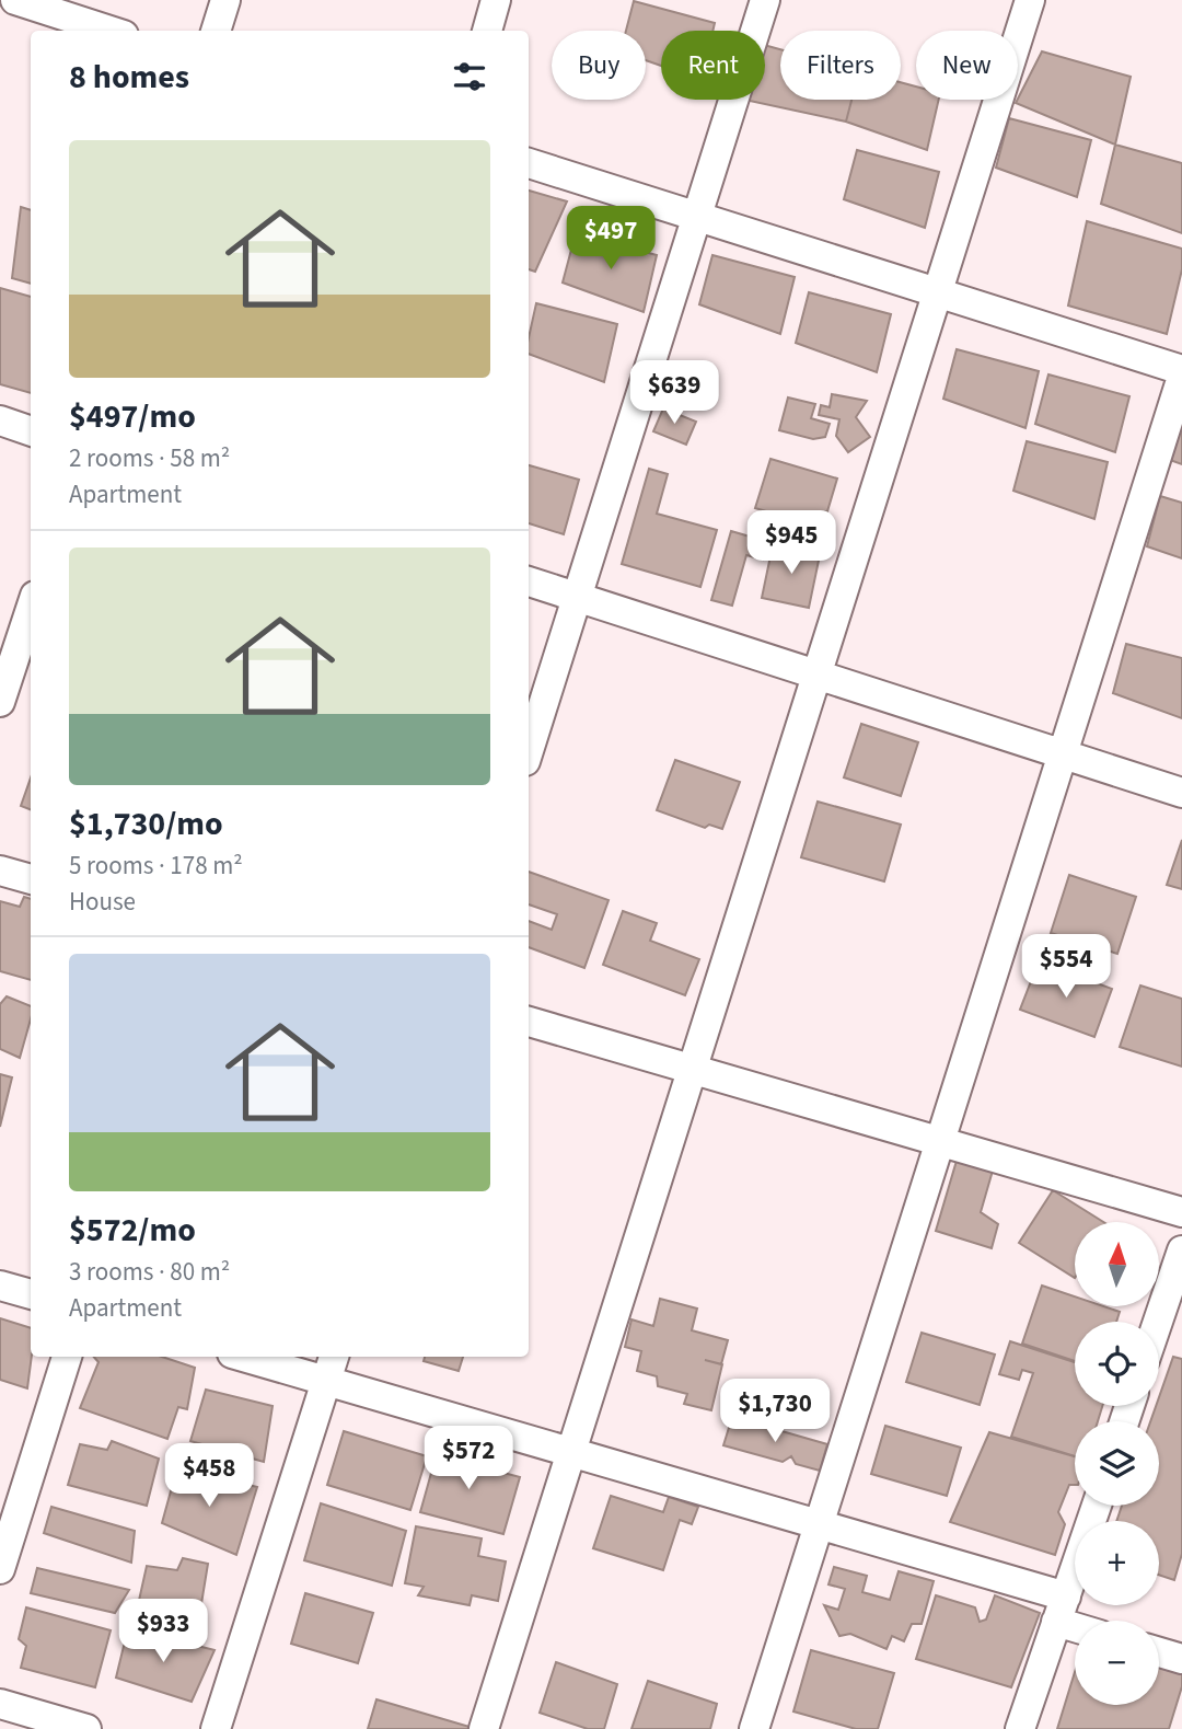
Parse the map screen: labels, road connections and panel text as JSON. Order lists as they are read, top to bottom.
{
  "north": "top",
  "page": {
    "chip": [
      "Buy",
      "Rent",
      "Filters",
      "New"
    ],
    "heading": "8 homes",
    "list": [
      {
        "name": "$497/mo",
        "note": "2 rooms · 58 m² · Apartment"
      },
      {
        "name": "$1,730/mo",
        "note": "5 rooms · 178 m² · House"
      },
      {
        "name": "$572/mo",
        "note": "3 rooms · 80 m² · Apartment"
      }
    ],
    "price": [
      "$497",
      "$639",
      "$945",
      "$554",
      "$1,730",
      "$572",
      "$458",
      "$933"
    ],
    "map_buttons": ["+", "−"]
  }
}
